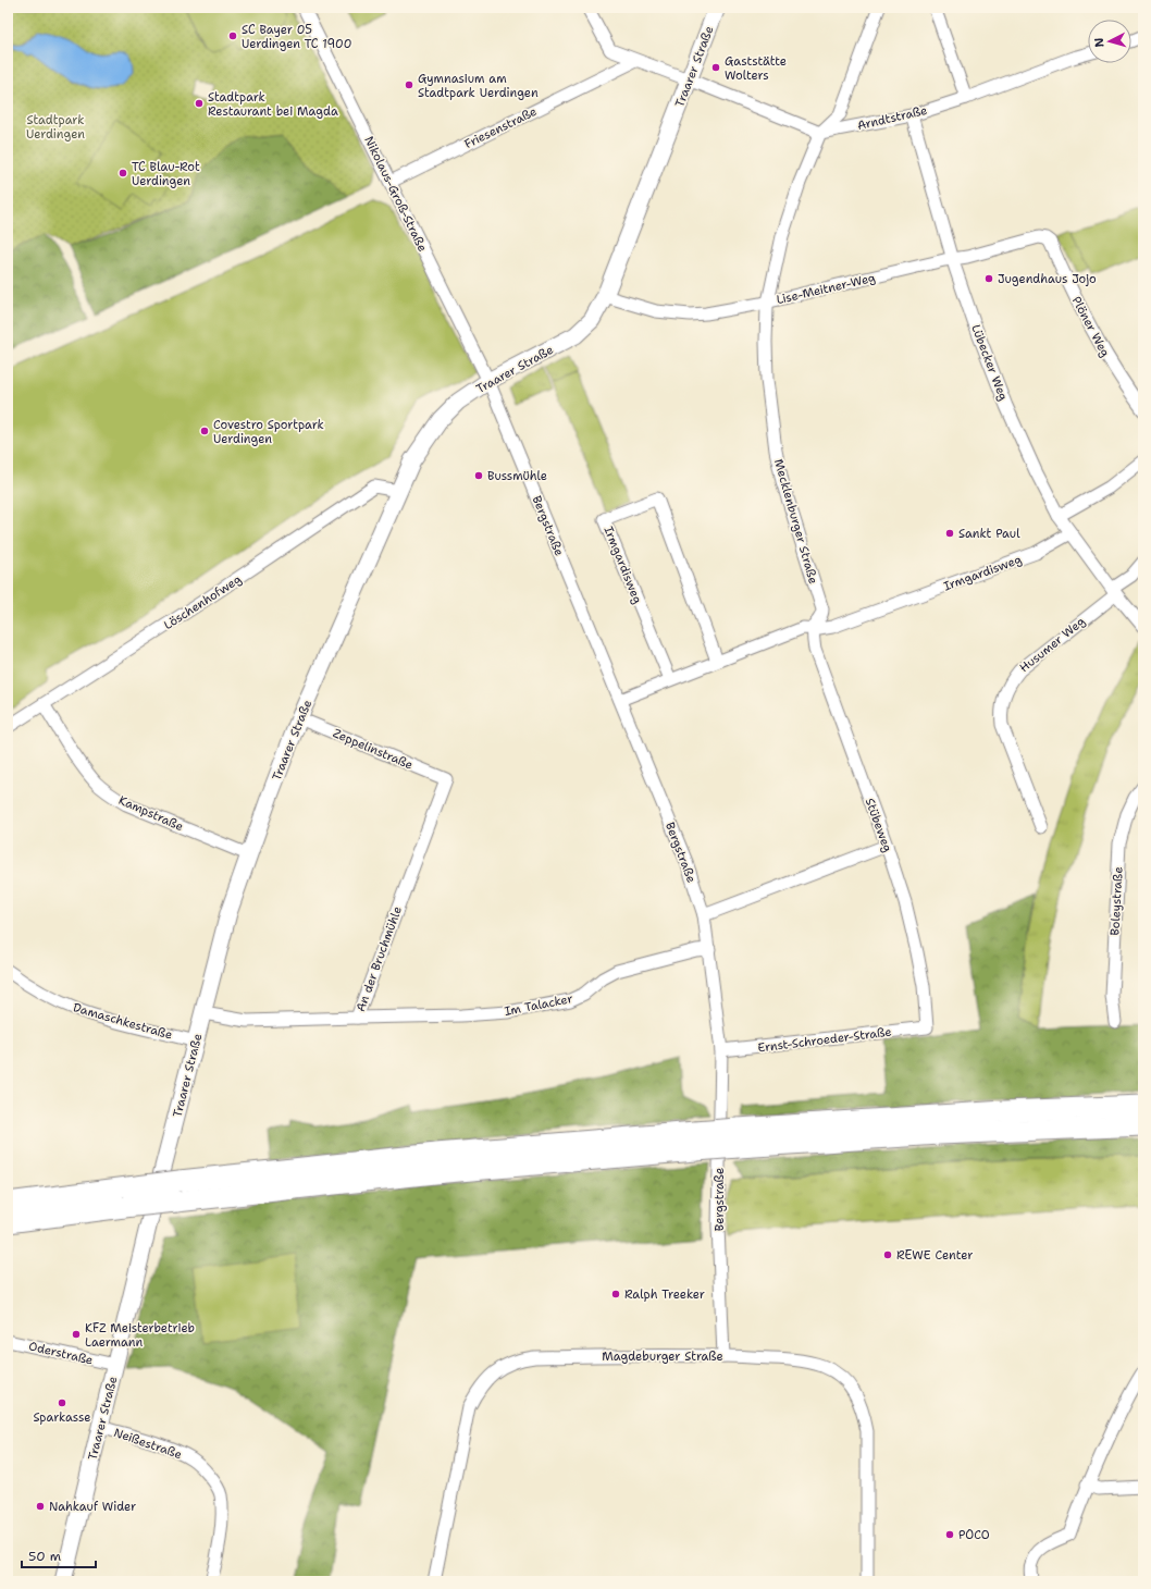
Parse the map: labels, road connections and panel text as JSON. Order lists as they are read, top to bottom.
{
  "streets": {
    "street": [
      "Traarer Straße",
      "Arndtstraße",
      "Friesenstraße",
      "Nikolaus-Groß-Straße",
      "Lise-Meitner-Weg",
      "Plöner Weg",
      "Lübecker Weg",
      "Mecklenburger Straße",
      "Bergstraße",
      "Irmgardisweg",
      "Löschenhofweg",
      "Husumer Weg",
      "Zeppelinstraße",
      "Kampstraße",
      "Stübeweg",
      "Boleystraße",
      "An der Bruchmühle",
      "Im Talacker",
      "Damaschkestraße",
      "Ernst-Schroeder-Straße",
      "Oderstraße",
      "Magdeburger Straße",
      "Neißestraße"
    ]
  },
  "crossings": [
    ["Traarer Straße", "Nikolaus-Groß-Straße"],
    ["Traarer Straße", "Lise-Meitner-Weg"],
    ["Traarer Straße", "Bergstraße"],
    ["Traarer Straße", "Löschenhofweg"],
    ["Traarer Straße", "Zeppelinstraße"],
    ["Traarer Straße", "Kampstraße"],
    ["Traarer Straße", "An der Bruchmühle"],
    ["Traarer Straße", "Damaschkestraße"],
    ["Traarer Straße", "Oderstraße"],
    ["Traarer Straße", "Neißestraße"],
    ["Arndtstraße", "Lübecker Weg"],
    ["Arndtstraße", "Mecklenburger Straße"],
    ["Friesenstraße", "Nikolaus-Groß-Straße"],
    ["Nikolaus-Groß-Straße", "Bergstraße"],
    ["Lise-Meitner-Weg", "Plöner Weg"],
    ["Lise-Meitner-Weg", "Lübecker Weg"],
    ["Lise-Meitner-Weg", "Mecklenburger Straße"],
    ["Lübecker Weg", "Irmgardisweg"],
    ["Lübecker Weg", "Husumer Weg"],
    ["Mecklenburger Straße", "Irmgardisweg"],
    ["Mecklenburger Straße", "Stübeweg"],
    ["Bergstraße", "Irmgardisweg"],
    ["Bergstraße", "Im Talacker"],
    ["Bergstraße", "Ernst-Schroeder-Straße"],
    ["Bergstraße", "Magdeburger Straße"],
    ["Irmgardisweg", "Stübeweg"],
    ["Löschenhofweg", "Kampstraße"],
    ["Zeppelinstraße", "An der Bruchmühle"],
    ["Stübeweg", "Ernst-Schroeder-Straße"],
    ["An der Bruchmühle", "Im Talacker"]
  ],
  "parks": ["Stadtpark Uerdingen"],
  "places": [
    "SC Bayer 05 Uerdingen TC 1900",
    "Gaststätte Wolters",
    "Gymnasium am Stadtpark Uerdingen",
    "Stadtpark Restaurant bei Magda",
    "TC Blau-Rot Uerdingen",
    "Jugendhaus Jojo",
    "Covestro Sportpark Uerdingen",
    "Bussmühle",
    "Sankt Paul",
    "REWE Center",
    "Ralph Treeker",
    "KFZ Meisterbetrieb Laermann",
    "Sparkasse",
    "Nahkauf Wider",
    "POCO"
  ],
  "scale_bar": "50 m",
  "north": "left"
}
